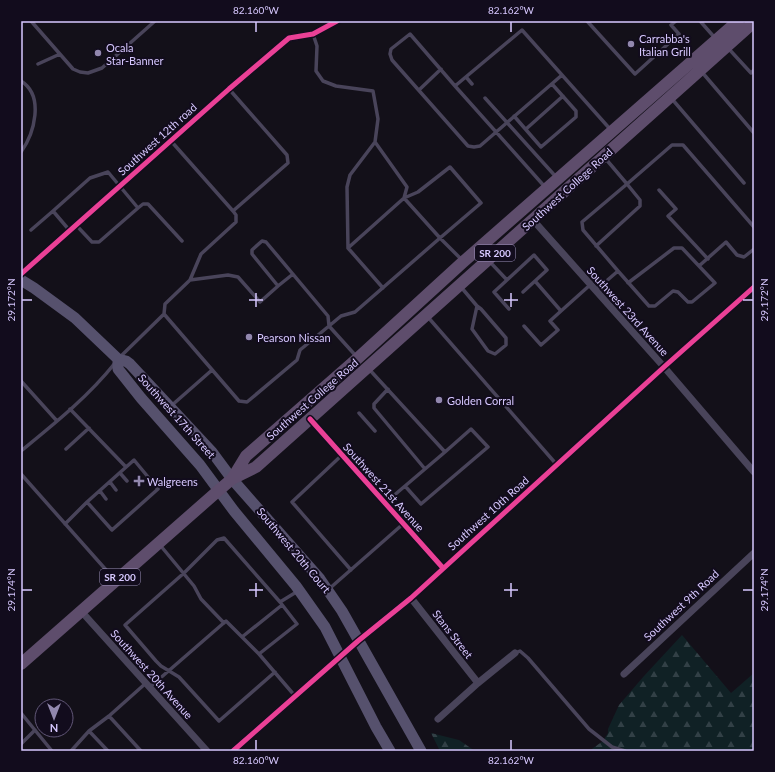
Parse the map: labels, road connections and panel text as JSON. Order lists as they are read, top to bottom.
{
  "streets": {
    "main road": [
      "Southwest College Road",
      "SR 200",
      "Southwest 17th Street",
      "Southwest 20th Court"
    ],
    "street": [
      "Southwest 12th road",
      "Southwest 23rd Avenue",
      "Southwest 21st Avenue",
      "Southwest 10th Road",
      "Southwest 9th Road",
      "Stans Street",
      "Southwest 20th Avenue"
    ]
  },
  "crossings": [
    ["Southwest College Road", "Southwest 23rd Avenue"],
    ["Southwest College Road", "Southwest 17th Street"],
    ["Southwest College Road", "Southwest 21st Avenue"],
    ["Southwest College Road", "Southwest 20th Court"],
    ["Southwest College Road", "Southwest 20th Avenue"],
    ["Southwest 23rd Avenue", "Southwest 10th Road"],
    ["Southwest 17th Street", "Southwest 20th Court"],
    ["Southwest 21st Avenue", "Southwest 10th Road"],
    ["Southwest 10th Road", "Southwest 20th Court"],
    ["Southwest 10th Road", "Stans Street"]
  ],
  "places": {
    "other": [
      "Carrabba's Italian Grill",
      "Ocala Star-Banner",
      "Pearson Nissan",
      "Golden Corral"
    ],
    "health": ["Walgreens"]
  },
  "north": "bottom",
  "coordinates": [
    "82.160°W",
    "82.162°W",
    "29.172°N",
    "29.174°N"
  ]
}
